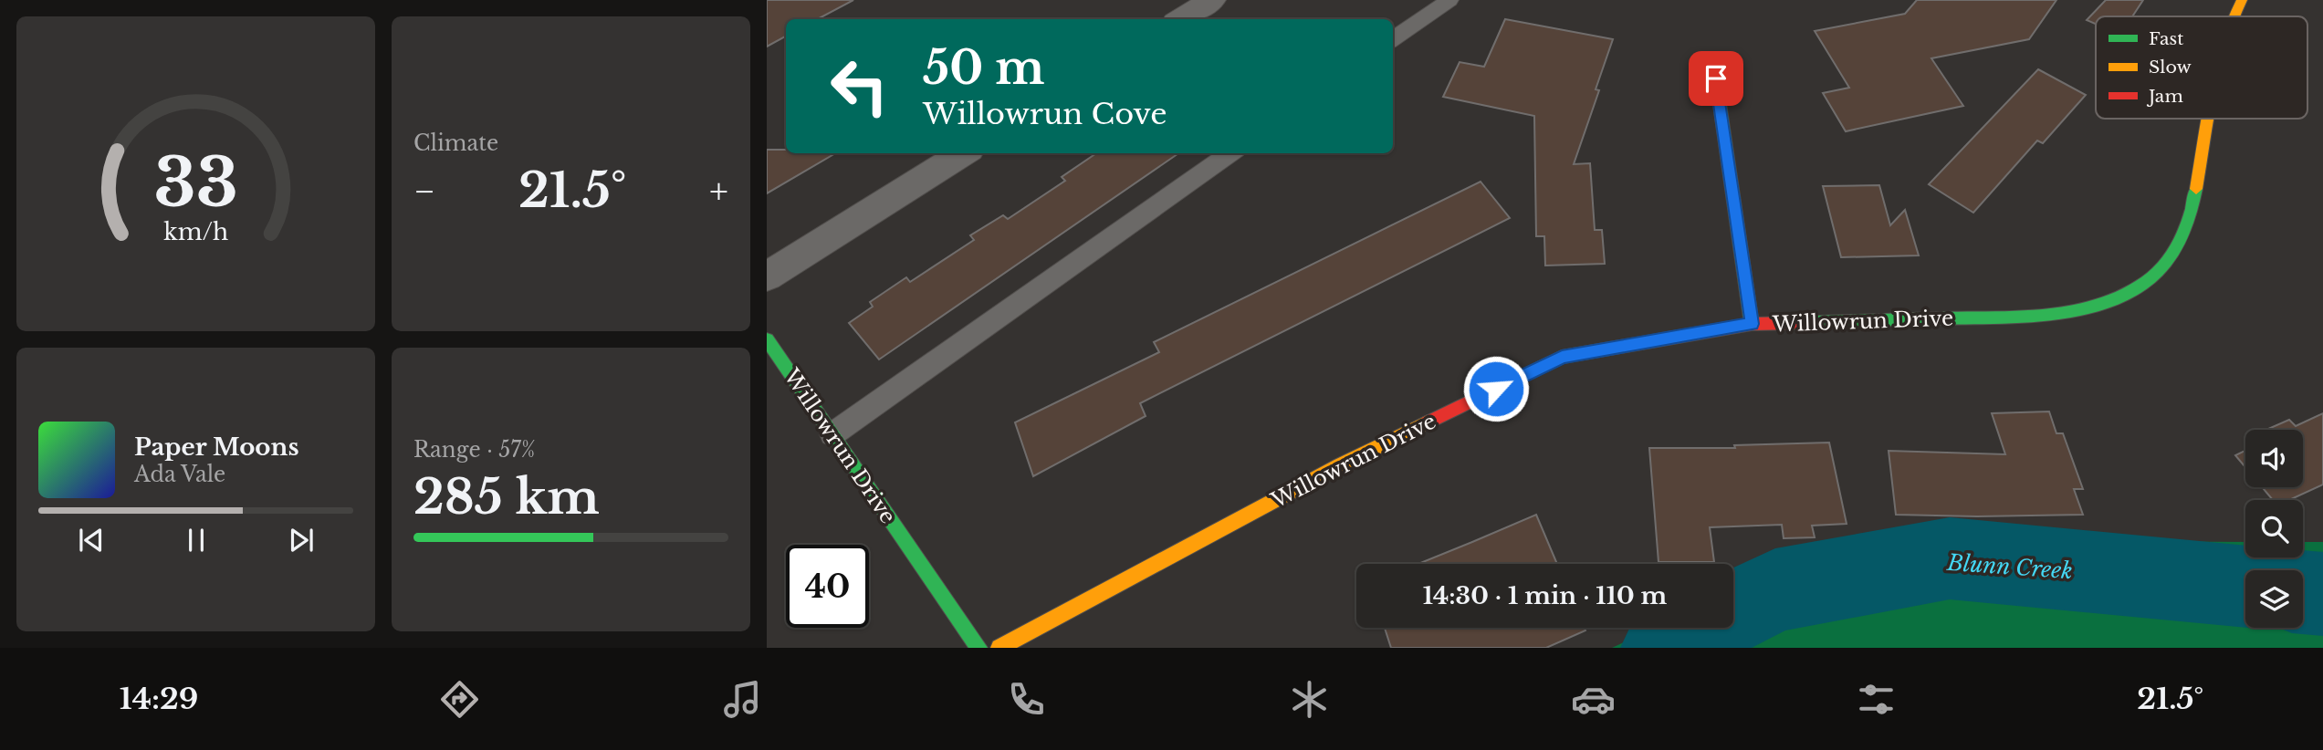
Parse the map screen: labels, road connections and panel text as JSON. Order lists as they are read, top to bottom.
{
  "streets": {
    "street": ["Willowrun Drive"]
  },
  "water": ["Blunn Creek"],
  "legend": ["Fast", "Slow", "Jam"],
  "page": {
    "tile": [
      "Climate",
      ["Range · 57%", "285 km"]
    ],
    "turn": ["50 m", "Willowrun Cove"],
    "heat": ["−", "21.5°", "+"],
    "song": ["Paper Moons", "Ada Vale"],
    "limit": "40",
    "trip": "14:30 · 1 min · 110 m",
    "tabs": ["14:29", "21.5°"],
    "gauge": ["33", "km/h"]
  }
}
